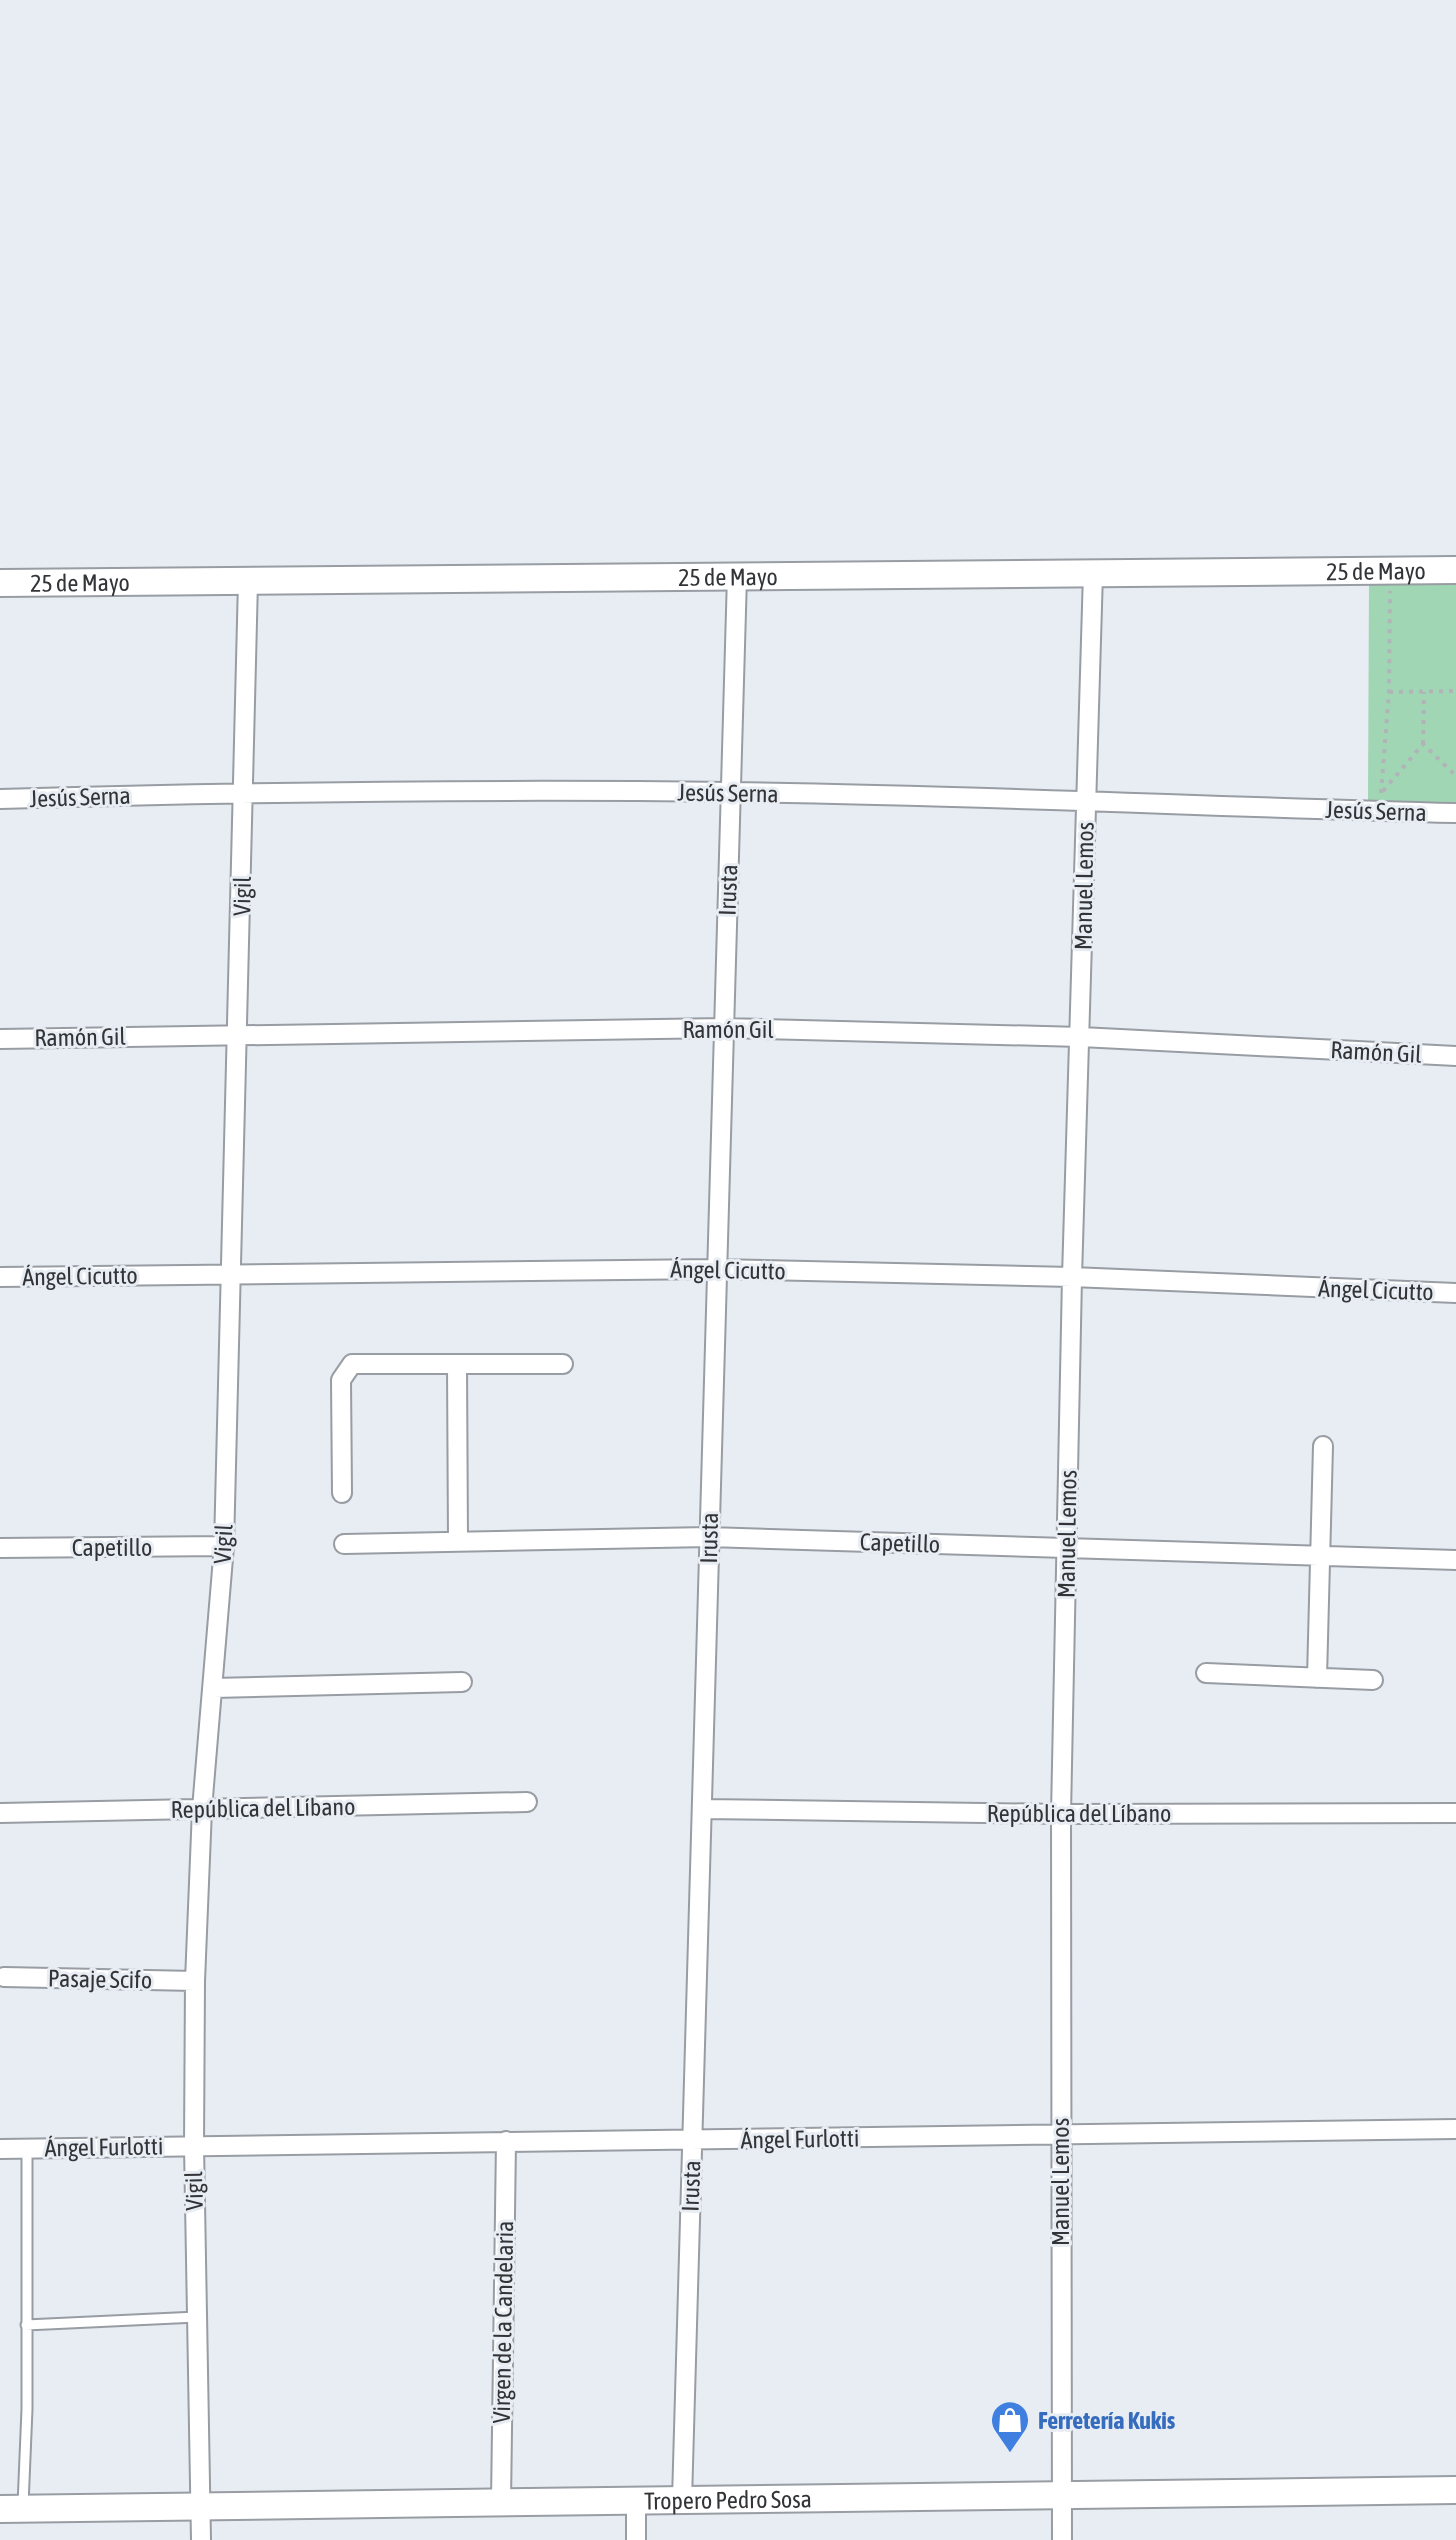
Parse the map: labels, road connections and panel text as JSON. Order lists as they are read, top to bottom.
{
  "streets": {
    "street": [
      "25 de Mayo",
      "Jesús Serna",
      "Manuel Lemos",
      "Irusta",
      "Vigil",
      "Ramón Gil",
      "Ángel Cicutto",
      "Capetillo",
      "República del Líbano",
      "Pasaje Scifo",
      "Ángel Furlotti",
      "Virgen de la Candelaria",
      "Tropero Pedro Sosa"
    ]
  },
  "crossings": [
    ["25 de Mayo", "Manuel Lemos"],
    ["25 de Mayo", "Irusta"],
    ["25 de Mayo", "Vigil"],
    ["Jesús Serna", "Manuel Lemos"],
    ["Jesús Serna", "Irusta"],
    ["Jesús Serna", "Vigil"],
    ["Manuel Lemos", "Ramón Gil"],
    ["Manuel Lemos", "Ángel Cicutto"],
    ["Manuel Lemos", "Capetillo"],
    ["Manuel Lemos", "República del Líbano"],
    ["Manuel Lemos", "Ángel Furlotti"],
    ["Manuel Lemos", "Tropero Pedro Sosa"],
    ["Irusta", "Ramón Gil"],
    ["Irusta", "Ángel Cicutto"],
    ["Irusta", "Capetillo"],
    ["Irusta", "República del Líbano"],
    ["Irusta", "Ángel Furlotti"],
    ["Irusta", "Tropero Pedro Sosa"],
    ["Vigil", "Ramón Gil"],
    ["Vigil", "Ángel Cicutto"],
    ["Vigil", "Capetillo"],
    ["Vigil", "República del Líbano"],
    ["Vigil", "Pasaje Scifo"],
    ["Vigil", "Ángel Furlotti"],
    ["Vigil", "Tropero Pedro Sosa"],
    ["Ángel Furlotti", "Virgen de la Candelaria"],
    ["Virgen de la Candelaria", "Tropero Pedro Sosa"]
  ],
  "places": {
    "shop": ["Ferretería Kukis"]
  }
}
